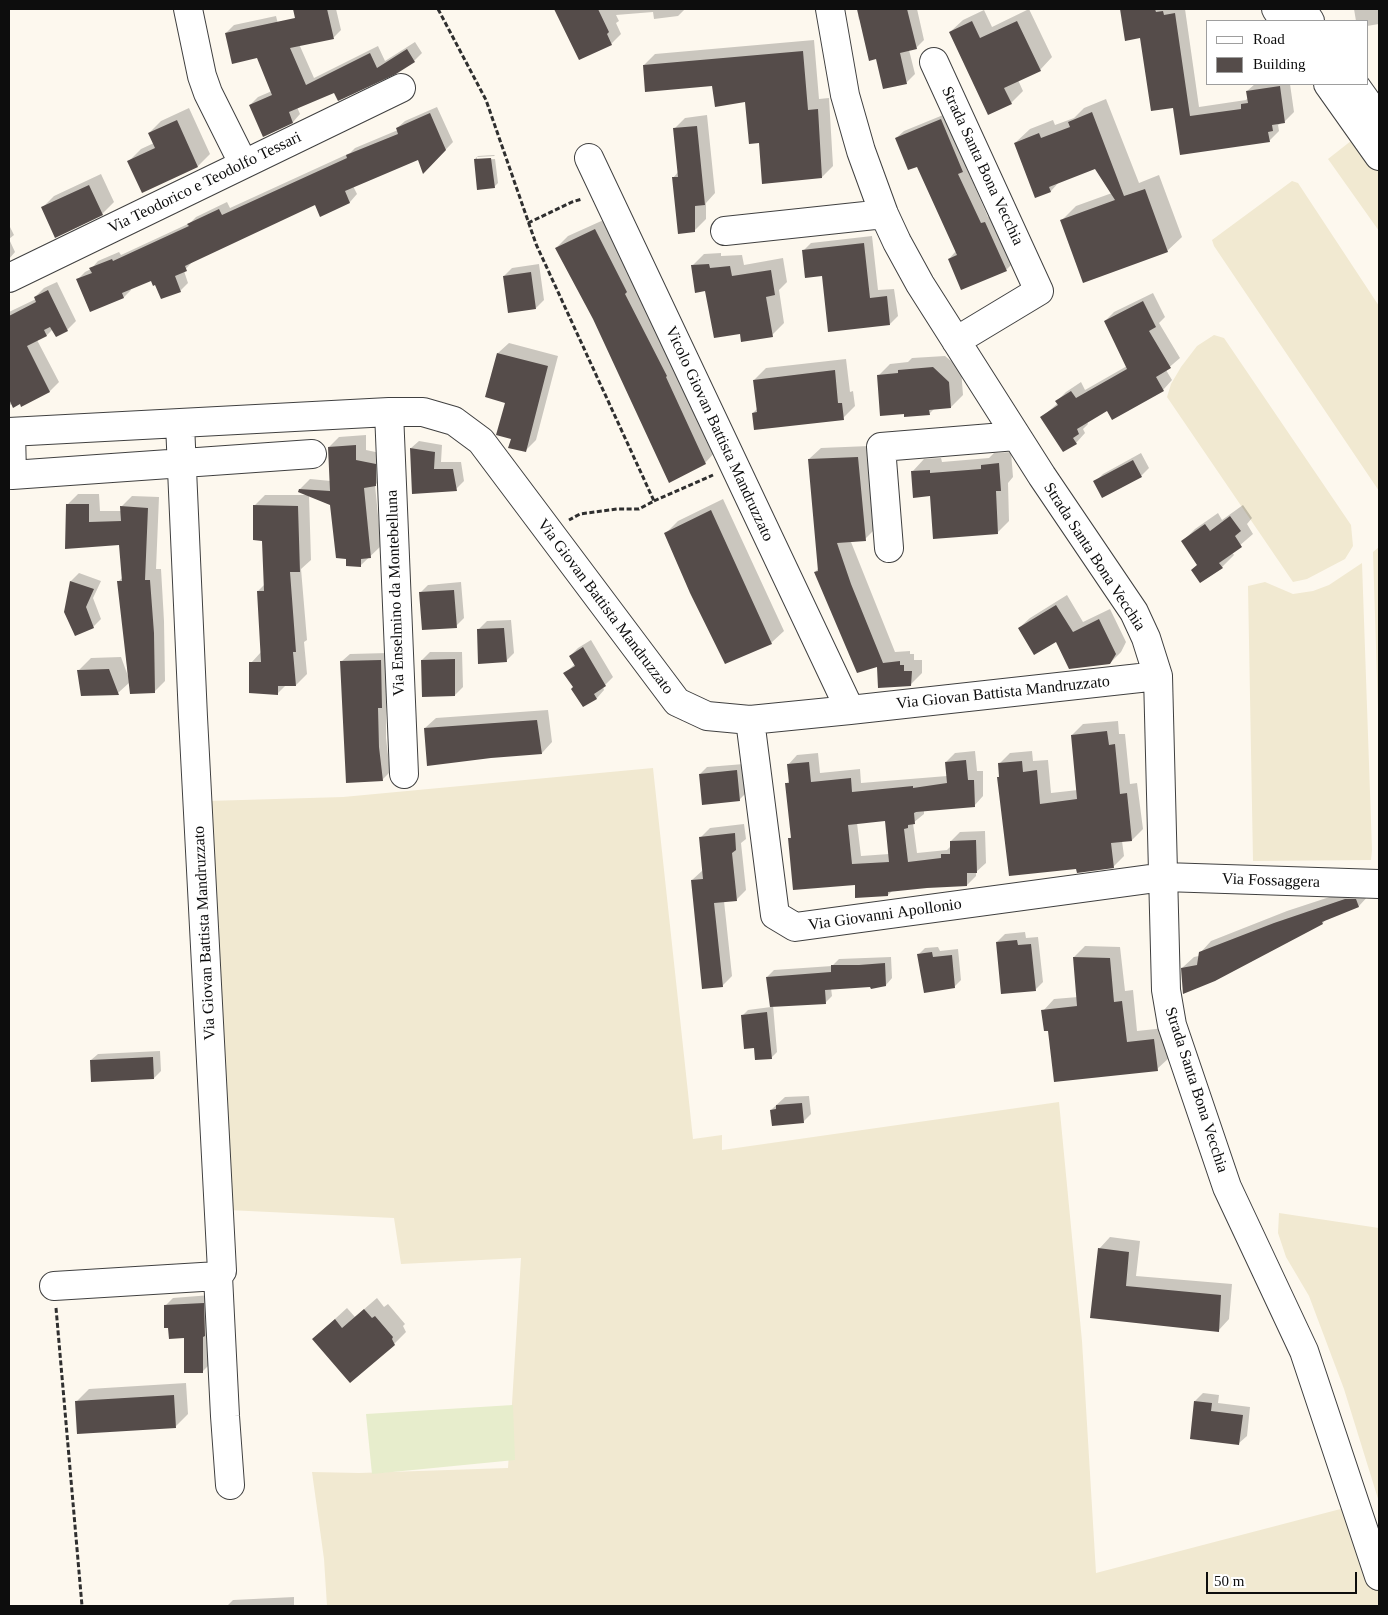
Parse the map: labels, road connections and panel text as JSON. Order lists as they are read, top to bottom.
{
  "streets": {
    "street": [
      "Strada Santa Bona Vecchia",
      "Via Teodorico e Teodolfo Tessari",
      "Vicolo Giovan Battista Mandruzzato",
      "Via Enselmino da Montebelluna",
      "Via Giovan Battista Mandruzzato",
      "Via Fossaggera",
      "Via Giovanni Apollonio"
    ]
  },
  "crossings": [
    ["Strada Santa Bona Vecchia", "Via Giovan Battista Mandruzzato"],
    ["Strada Santa Bona Vecchia", "Via Fossaggera"],
    ["Strada Santa Bona Vecchia", "Via Giovanni Apollonio"],
    ["Vicolo Giovan Battista Mandruzzato", "Via Giovan Battista Mandruzzato"],
    ["Via Enselmino da Montebelluna", "Via Giovan Battista Mandruzzato"],
    ["Via Giovan Battista Mandruzzato", "Via Giovanni Apollonio"],
    ["Via Fossaggera", "Via Giovanni Apollonio"]
  ],
  "legend": ["Road", "Building"],
  "scale_bar": "50 m"
}
